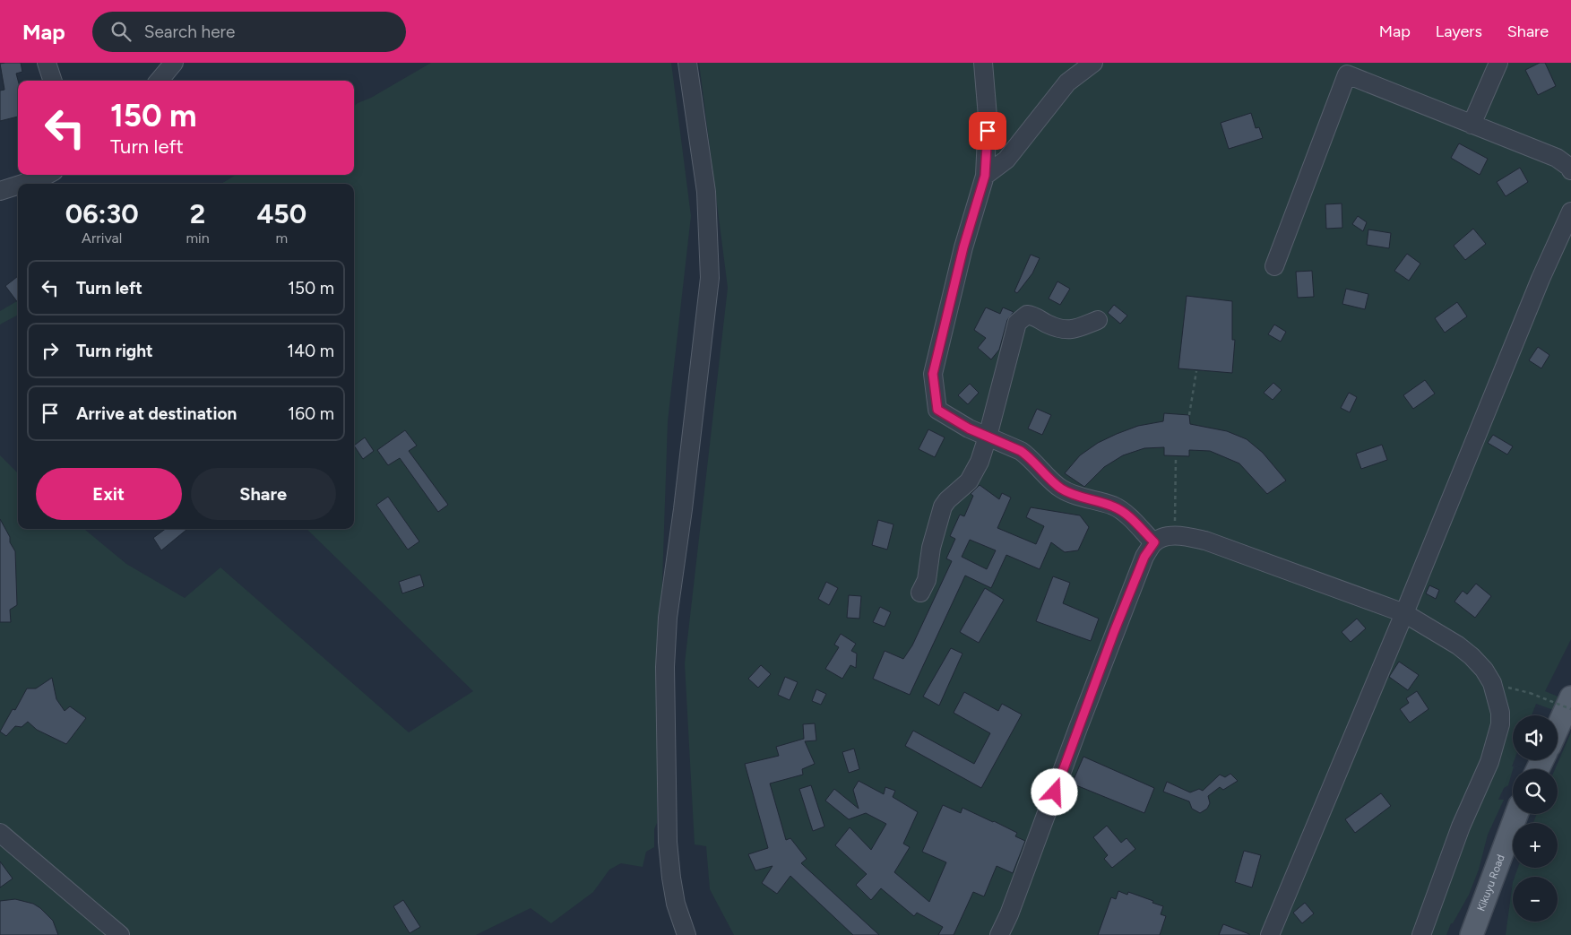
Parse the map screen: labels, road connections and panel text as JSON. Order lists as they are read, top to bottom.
{
  "streets": {
    "main road": ["Kikuyu Road"]
  },
  "page": {
    "header": "Map",
    "search": "Search here",
    "nav": ["Map", "Layers", "Share"],
    "turn": ["150 m", "Turn left"],
    "eta": [
      "06:30",
      "Arrival",
      "2",
      "min",
      "450",
      "m"
    ],
    "list": [
      {
        "name": "Turn left",
        "value": "150 m"
      },
      {
        "name": "Turn right",
        "value": "140 m"
      },
      {
        "name": "Arrive at destination",
        "value": "160 m"
      }
    ],
    "buttons": ["Exit", "Share"],
    "map_buttons": ["+", "−"]
  }
}
